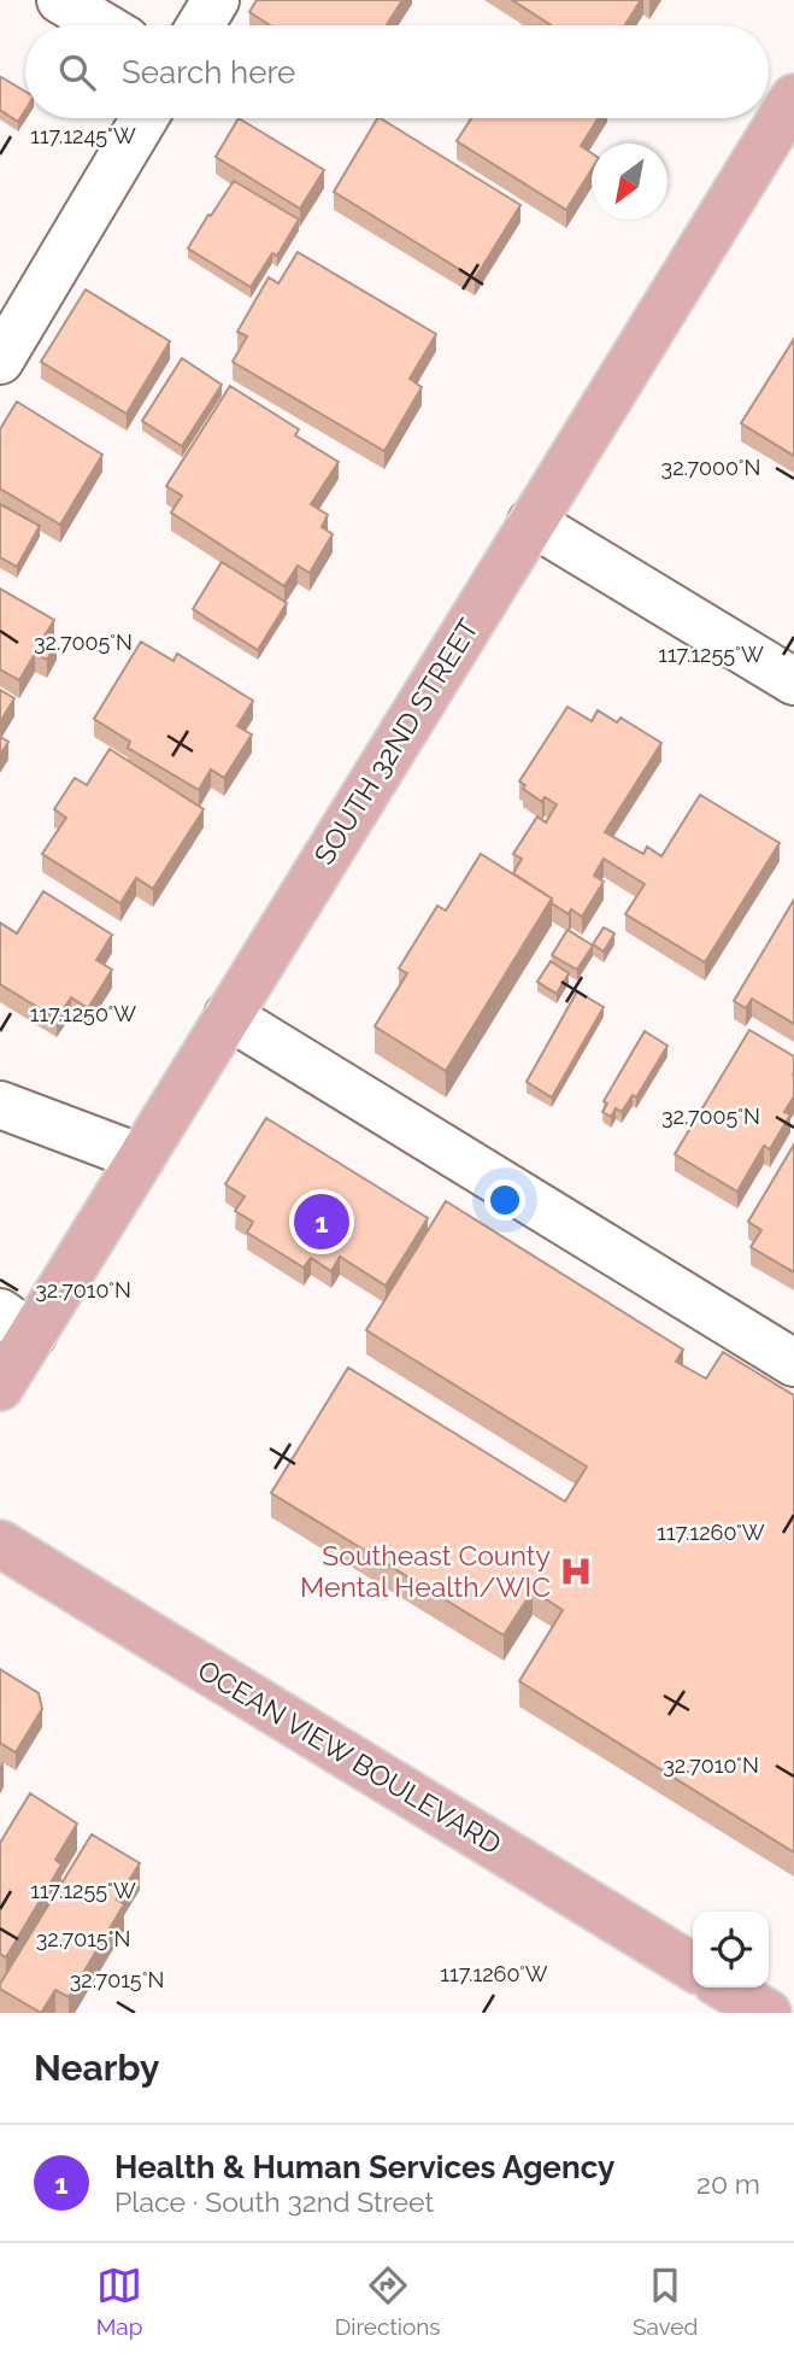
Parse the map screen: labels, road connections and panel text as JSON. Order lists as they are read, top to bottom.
{
  "streets": {
    "main road": ["SOUTH 32ND STREET", "OCEAN VIEW BOULEVARD"]
  },
  "places": {
    "hospital": ["Southeast County Mental Health/WIC"]
  },
  "north": "bottom left",
  "page": {
    "search": "Search here",
    "pins": "1",
    "heading": "Nearby",
    "list": [
      {
        "mark": "1",
        "name": "Health & Human Services Agency",
        "note": "Place · South 32nd Street",
        "value": "20 m"
      }
    ],
    "nav": ["Map", "Directions", "Saved"]
  },
  "coordinates": [
    "117.1245°W",
    "32.7000°N",
    "32.7005°N",
    "117.1255°W",
    "117.1250°W",
    "32.7010°N",
    "117.1260°W",
    "32.7015°N"
  ]
}
